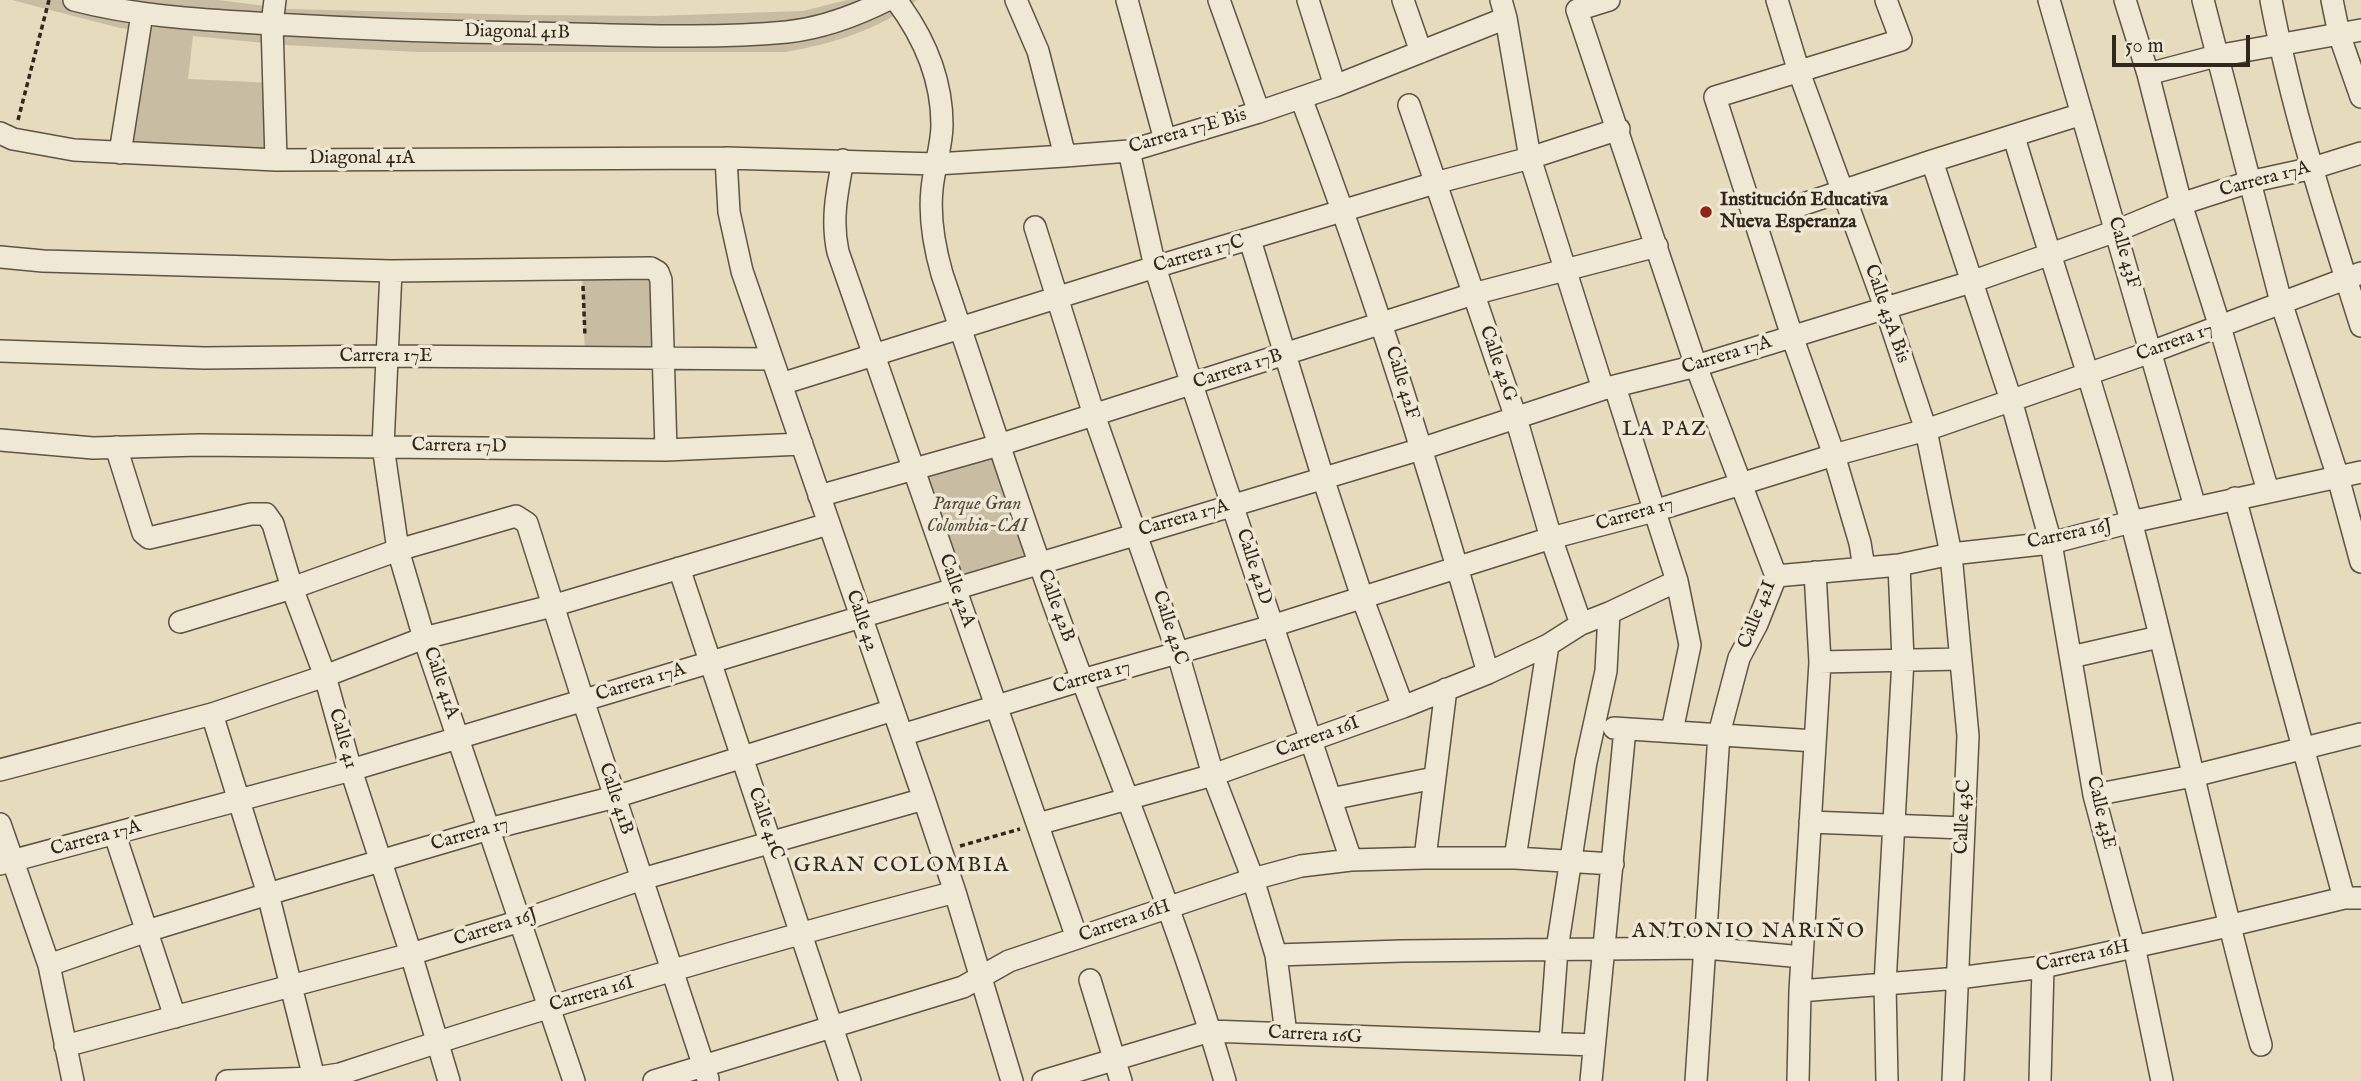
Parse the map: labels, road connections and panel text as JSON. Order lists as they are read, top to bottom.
{
  "streets": {
    "street": [
      "Diagonal 41B",
      "Carrera 17E Bis",
      "Diagonal 41A",
      "Carrera 17A",
      "Calle 43F",
      "Carrera 17C",
      "Calle 43A Bis",
      "Carrera 17",
      "Carrera 17E",
      "Calle 42G",
      "Carrera 17B",
      "Calle 42F",
      "Carrera 17D",
      "Carrera 16J",
      "Calle 42D",
      "Calle 42A",
      "Calle 42B",
      "Calle 42I",
      "Calle 42",
      "Calle 42C",
      "Calle 41A",
      "Carrera 16I",
      "Calle 41",
      "Calle 41B",
      "Calle 43E",
      "Calle 43C",
      "Calle 41C",
      "Carrera 16H",
      "Carrera 16G"
    ]
  },
  "crossings": [
    ["Carrera 17E Bis", "Diagonal 41A"],
    ["Carrera 17E Bis", "Calle 42F"],
    ["Carrera 17E Bis", "Calle 42D"],
    ["Carrera 17E Bis", "Calle 42A"],
    ["Carrera 17E Bis", "Calle 42B"],
    ["Carrera 17E Bis", "Calle 42"],
    ["Diagonal 41A", "Calle 42"],
    ["Carrera 17A", "Calle 43F"],
    ["Carrera 17A", "Calle 43A Bis"],
    ["Carrera 17A", "Calle 42G"],
    ["Carrera 17A", "Calle 42F"],
    ["Carrera 17A", "Calle 42D"],
    ["Carrera 17A", "Calle 42A"],
    ["Carrera 17A", "Calle 42B"],
    ["Carrera 17A", "Calle 42I"],
    ["Carrera 17A", "Calle 42"],
    ["Carrera 17A", "Calle 42C"],
    ["Carrera 17A", "Calle 41A"],
    ["Carrera 17A", "Calle 41"],
    ["Carrera 17A", "Calle 41B"],
    ["Carrera 17A", "Calle 43E"],
    ["Carrera 17A", "Calle 41C"],
    ["Calle 43F", "Carrera 17"],
    ["Calle 43F", "Carrera 16J"],
    ["Carrera 17C", "Calle 42G"],
    ["Carrera 17C", "Calle 42F"],
    ["Carrera 17C", "Calle 42D"],
    ["Carrera 17C", "Calle 42A"],
    ["Carrera 17C", "Calle 42B"],
    ["Carrera 17C", "Calle 42I"],
    ["Carrera 17C", "Calle 42"],
    ["Carrera 17C", "Calle 42C"],
    ["Calle 43A Bis", "Carrera 17"],
    ["Calle 43A Bis", "Carrera 16J"],
    ["Calle 43A Bis", "Calle 43C"],
    ["Carrera 17", "Calle 42G"],
    ["Carrera 17", "Calle 42F"],
    ["Carrera 17", "Calle 42D"],
    ["Carrera 17", "Calle 42A"],
    ["Carrera 17", "Calle 42B"],
    ["Carrera 17", "Calle 42I"],
    ["Carrera 17", "Calle 42"],
    ["Carrera 17", "Calle 42C"],
    ["Carrera 17", "Calle 41A"],
    ["Carrera 17", "Calle 41"],
    ["Carrera 17", "Calle 41B"],
    ["Carrera 17", "Calle 43E"],
    ["Carrera 17", "Calle 41C"],
    ["Carrera 17E", "Calle 42"],
    ["Carrera 17E", "Calle 41A"],
    ["Calle 42G", "Carrera 17B"],
    ["Calle 42G", "Carrera 16I"],
    ["Carrera 17B", "Calle 42F"],
    ["Carrera 17B", "Calle 42D"],
    ["Carrera 17B", "Calle 42A"],
    ["Carrera 17B", "Calle 42B"],
    ["Carrera 17B", "Calle 42I"],
    ["Carrera 17B", "Calle 42"],
    ["Carrera 17B", "Calle 42C"],
    ["Calle 42F", "Carrera 16I"],
    ["Carrera 17D", "Calle 42"],
    ["Carrera 17D", "Calle 41A"],
    ["Carrera 17D", "Calle 41"],
    ["Carrera 16J", "Calle 42I"],
    ["Carrera 16J", "Calle 42"],
    ["Carrera 16J", "Calle 41A"],
    ["Carrera 16J", "Calle 41"],
    ["Carrera 16J", "Calle 41B"],
    ["Carrera 16J", "Calle 43E"],
    ["Carrera 16J", "Calle 43C"],
    ["Carrera 16J", "Calle 41C"],
    ["Calle 42D", "Carrera 16I"],
    ["Calle 42D", "Carrera 16H"],
    ["Calle 42A", "Carrera 16I"],
    ["Calle 42A", "Carrera 16H"],
    ["Calle 42B", "Carrera 16I"],
    ["Calle 42B", "Carrera 16H"],
    ["Calle 42B", "Carrera 16G"],
    ["Calle 42", "Carrera 16I"],
    ["Calle 42", "Carrera 16H"],
    ["Calle 42C", "Carrera 16I"],
    ["Calle 42C", "Carrera 16H"],
    ["Calle 42C", "Carrera 16G"],
    ["Calle 41A", "Carrera 16I"],
    ["Calle 41A", "Calle 41B"],
    ["Carrera 16I", "Calle 41"],
    ["Carrera 16I", "Calle 41B"],
    ["Carrera 16I", "Calle 41C"],
    ["Calle 41B", "Carrera 16H"],
    ["Calle 43E", "Carrera 16H"],
    ["Calle 43C", "Carrera 16H"],
    ["Calle 41C", "Carrera 16H"]
  ],
  "districts": ["LA PAZ", "GRAN COLOMBIA", "ANTONIO NARIÑO"],
  "parks": ["Parque Gran Colombia-CAI"],
  "places": ["Institución Educativa Nueva Esperanza"],
  "scale_bar": "50 m"
}
